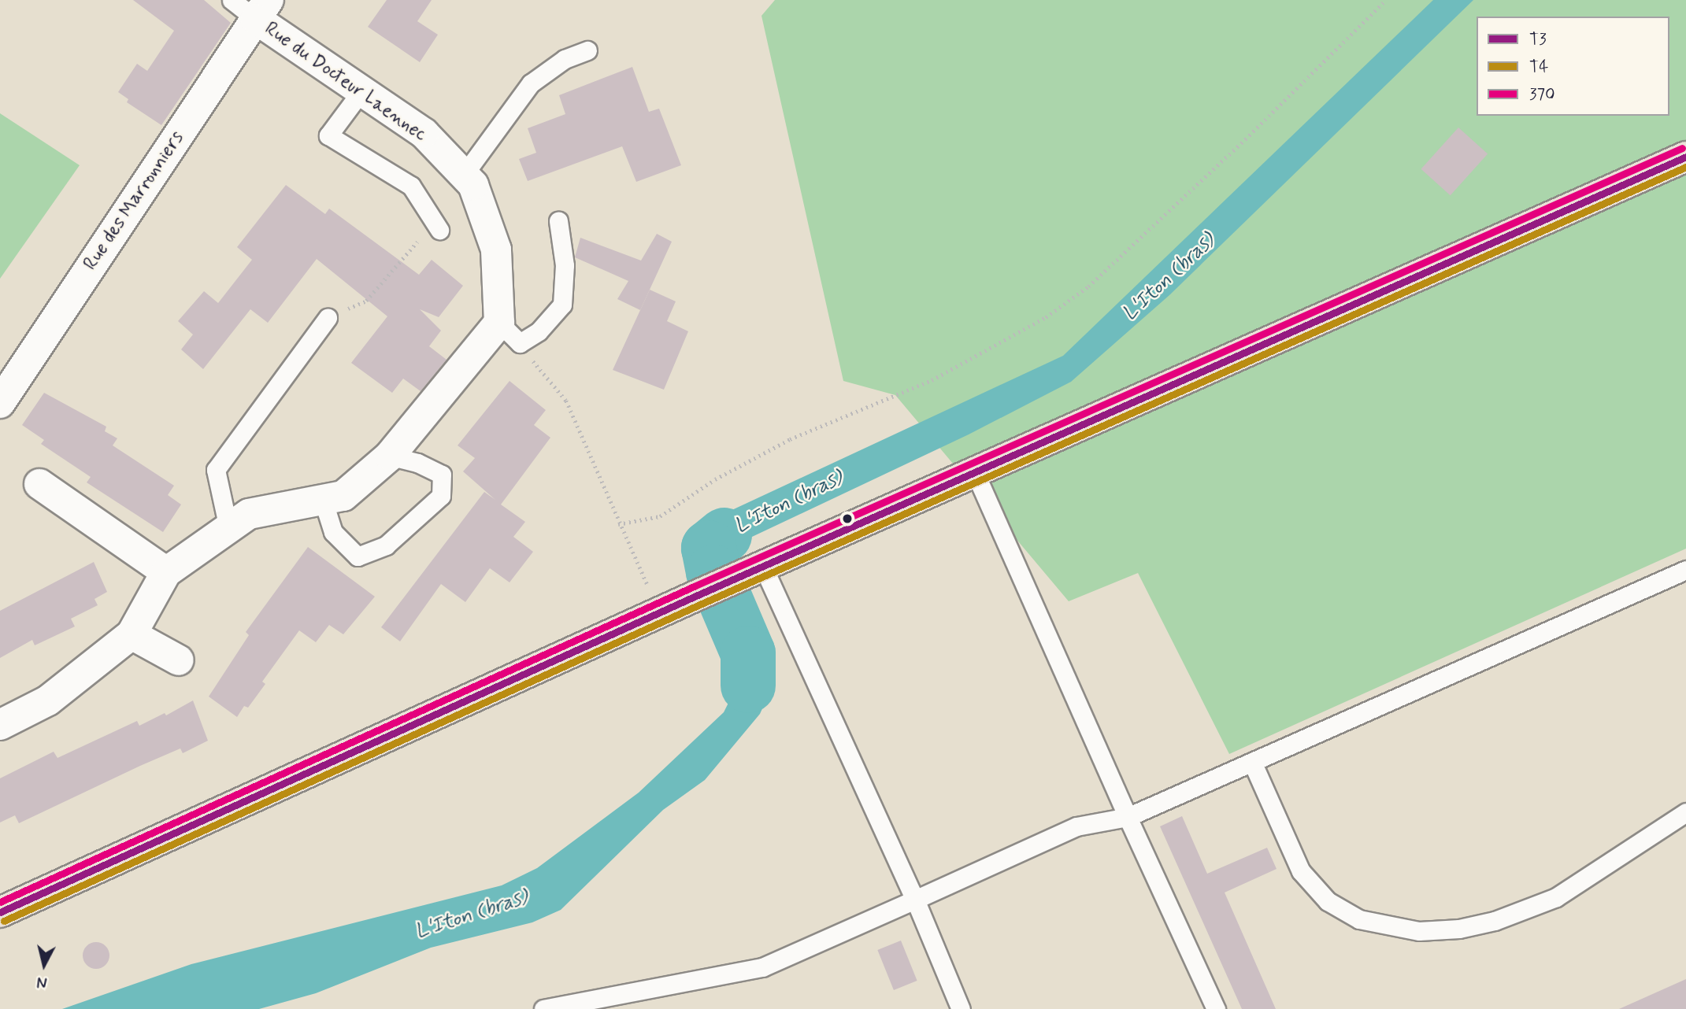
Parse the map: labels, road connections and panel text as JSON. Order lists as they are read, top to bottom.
{
  "streets": {
    "street": ["Rue du Docteur Laennec", "Rue des Marronniers"]
  },
  "crossings": [
    ["Rue du Docteur Laennec", "Rue des Marronniers"]
  ],
  "water": ["L'Iton (bras)"],
  "lines": ["transit line 370", "transit line T3", "transit line T4"],
  "legend": ["T3", "T4", "370"],
  "north": "bottom"
}
